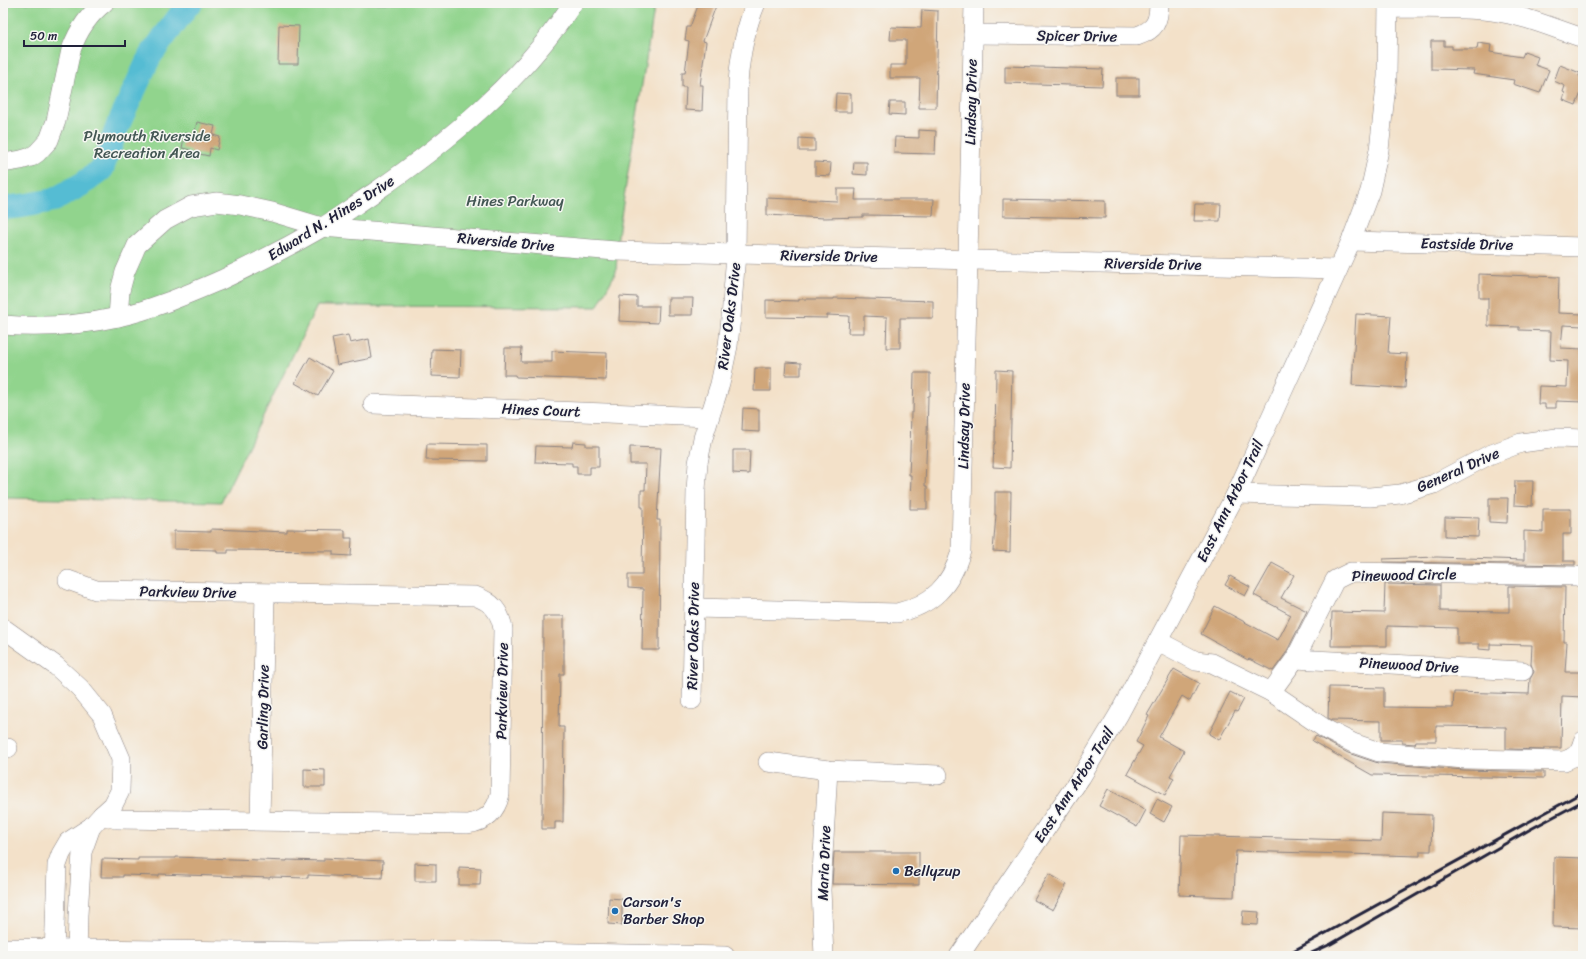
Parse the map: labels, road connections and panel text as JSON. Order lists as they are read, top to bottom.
{
  "streets": {
    "street": [
      "Spicer Drive",
      "Lindsay Drive",
      "Edward N. Hines Drive",
      "Riverside Drive",
      "Eastside Drive",
      "River Oaks Drive",
      "Hines Court",
      "General Drive",
      "East Ann Arbor Trail",
      "Pinewood Circle",
      "Parkview Drive",
      "Pinewood Drive",
      "Garling Drive",
      "Maria Drive"
    ]
  },
  "crossings": [
    ["Spicer Drive", "Lindsay Drive"],
    ["Lindsay Drive", "Riverside Drive"],
    ["Lindsay Drive", "River Oaks Drive"],
    ["Edward N. Hines Drive", "Riverside Drive"],
    ["Riverside Drive", "River Oaks Drive"],
    ["Riverside Drive", "East Ann Arbor Trail"],
    ["Eastside Drive", "East Ann Arbor Trail"],
    ["River Oaks Drive", "Hines Court"],
    ["General Drive", "East Ann Arbor Trail"],
    ["Pinewood Circle", "Pinewood Drive"],
    ["Parkview Drive", "Garling Drive"]
  ],
  "parks": ["Plymouth Riverside Recreation Area", "Hines Parkway"],
  "places": ["Bellyzup", "Carson's Barber Shop"],
  "scale_bar": "50 m"
}
